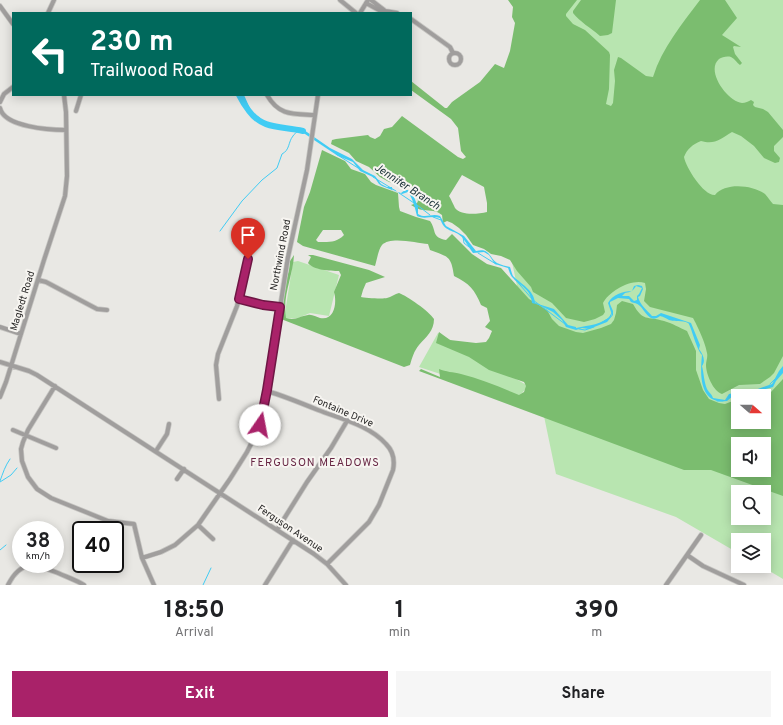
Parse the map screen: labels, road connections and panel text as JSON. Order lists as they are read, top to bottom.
{
  "streets": {
    "street": [
      "Northwind Road",
      "Magledt Road",
      "Fontaine Drive",
      "Ferguson Avenue"
    ]
  },
  "crossings": [
    ["Northwind Road", "Fontaine Drive"],
    ["Northwind Road", "Ferguson Avenue"],
    ["Fontaine Drive", "Ferguson Avenue"]
  ],
  "districts": ["FERGUSON MEADOWS"],
  "water": ["Jennifer Branch"],
  "north": "right",
  "page": {
    "turn": ["230 m", "Trailwood Road"],
    "speed": "38 km/h",
    "limit": "40",
    "eta": [
      "18:50",
      "Arrival",
      "1",
      "min",
      "390",
      "m"
    ],
    "buttons": ["Exit", "Share"]
  }
}
